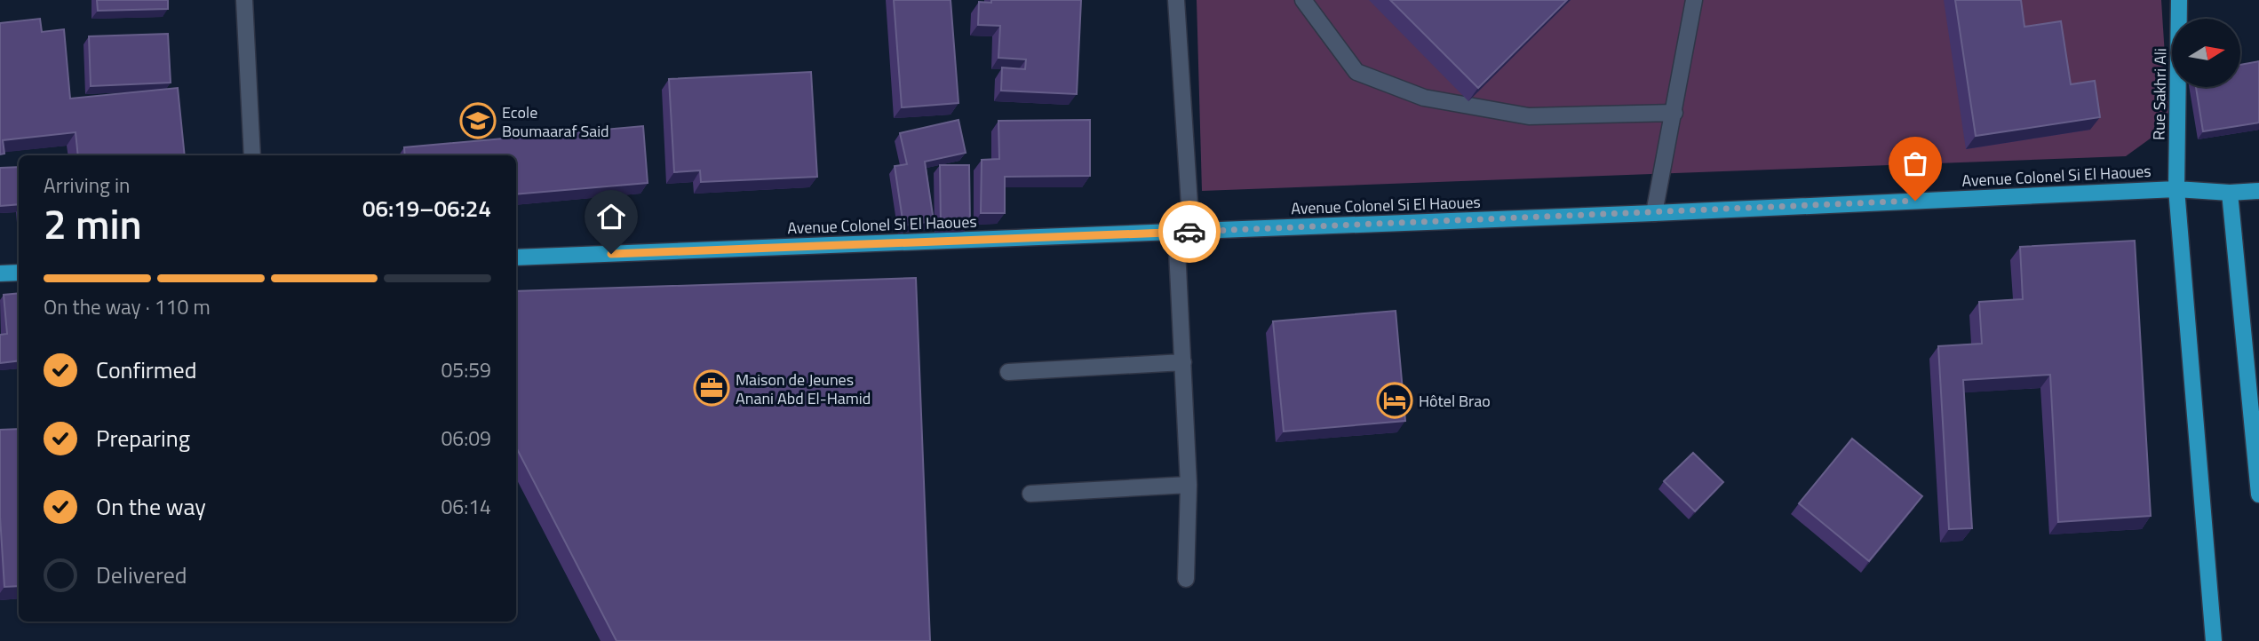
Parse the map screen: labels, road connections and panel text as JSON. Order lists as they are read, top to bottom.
{
  "streets": {
    "main road": ["Rue Sakhri Ali", "Avenue Colonel Si El Haoues"]
  },
  "crossings": [
    ["Rue Sakhri Ali", "Avenue Colonel Si El Haoues"]
  ],
  "places": {
    "school or university": ["Ecole Boumaaraf Said"],
    "office": ["Maison de Jeunes Anani Abd El-Hamid"],
    "hotel": ["Hôtel Brao"]
  },
  "north": "right",
  "page": {
    "heading": ["2 min", "Arriving in", "06:19–06:24"],
    "bar": "On the way · 110 m",
    "list": [
      ["Confirmed", "05:59"],
      ["Preparing", "06:09"],
      ["On the way", "06:14"],
      "Delivered"
    ]
  }
}
